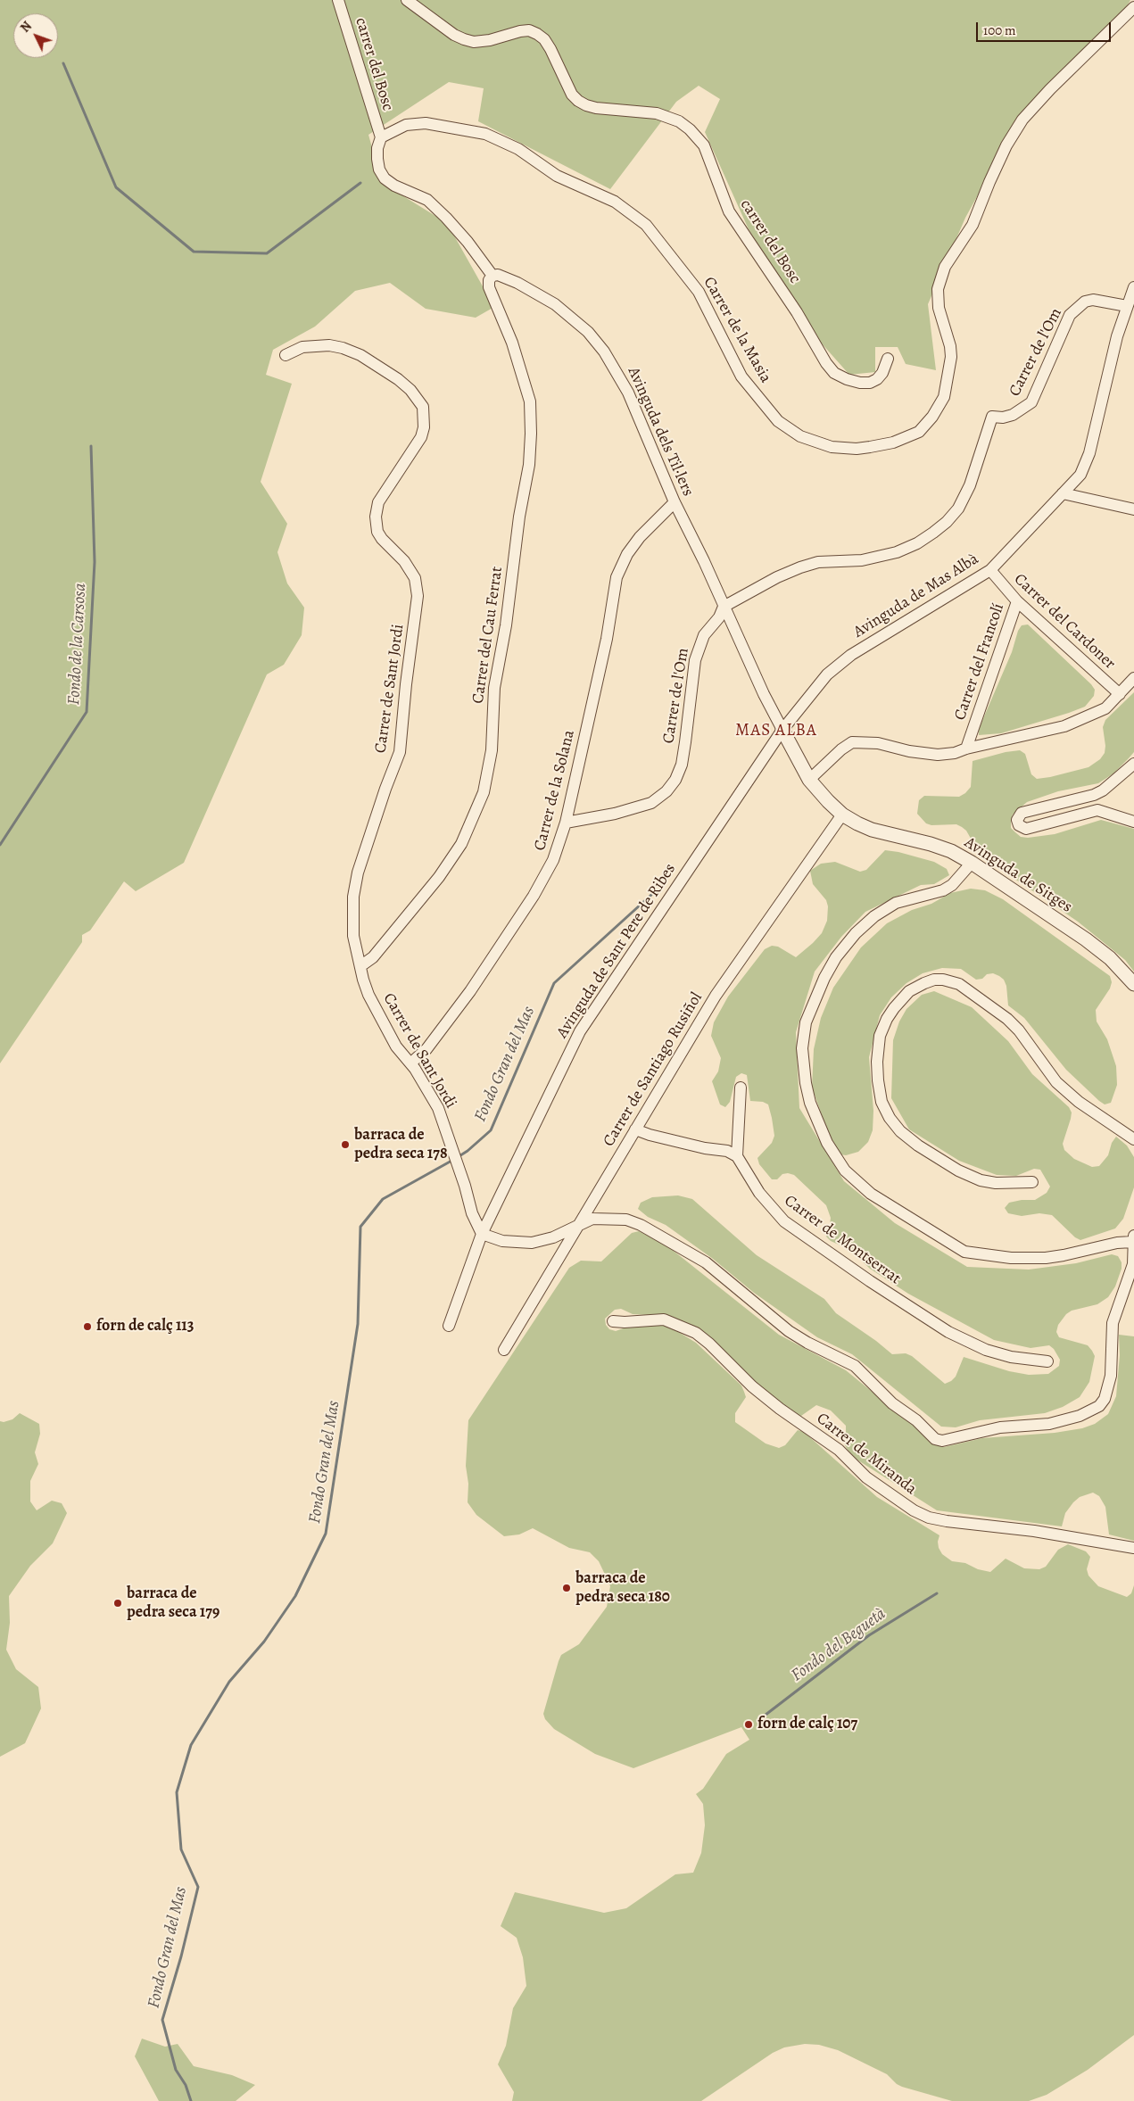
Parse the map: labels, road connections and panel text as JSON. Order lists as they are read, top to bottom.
{
  "streets": {
    "street": [
      "carrer del Bosc",
      "Carrer de la Masia",
      "Carrer de l'Om",
      "Avinguda dels Til·lers",
      "Avinguda de Mas Albà",
      "Carrer del Cardoner",
      "Carrer del Cau Ferrat",
      "Carrer del Francolí",
      "Carrer de Sant Jordi",
      "Carrer de la Solana",
      "Avinguda de Sitges",
      "Avinguda de Sant Pere de Ribes",
      "Carrer de Santiago Rusiñol",
      "Carrer de Montserrat",
      "Carrer de Miranda"
    ]
  },
  "crossings": [
    ["carrer del Bosc", "Carrer de la Masia"],
    ["Carrer de l'Om", "Avinguda dels Til·lers"],
    ["Carrer de l'Om", "Avinguda de Mas Albà"],
    ["Carrer de l'Om", "Carrer de la Solana"],
    ["Carrer de l'Om", "Avinguda de Sitges"],
    ["Avinguda dels Til·lers", "Carrer del Cau Ferrat"],
    ["Avinguda dels Til·lers", "Carrer de la Solana"],
    ["Avinguda dels Til·lers", "Avinguda de Sitges"],
    ["Avinguda de Mas Albà", "Carrer del Cardoner"],
    ["Avinguda de Mas Albà", "Avinguda de Sitges"],
    ["Avinguda de Mas Albà", "Avinguda de Sant Pere de Ribes"],
    ["Carrer del Cardoner", "Carrer del Francolí"],
    ["Carrer del Cau Ferrat", "Carrer de Sant Jordi"],
    ["Carrer de Sant Jordi", "Carrer de la Solana"],
    ["Carrer de Sant Jordi", "Avinguda de Sant Pere de Ribes"],
    ["Avinguda de Sitges", "Avinguda de Sant Pere de Ribes"],
    ["Avinguda de Sitges", "Carrer de Santiago Rusiñol"]
  ],
  "districts": ["MAS ALBA"],
  "water": ["Fondo de la Carsosa", "Fondo Gran del Mas", "Fondo del Beguetà"],
  "places": [
    "barraca de pedra seca 178",
    "forn de calç 113",
    "barraca de pedra seca 180",
    "barraca de pedra seca 179",
    "forn de calç 107"
  ],
  "scale_bar": "100 m",
  "north": "top left"
}
